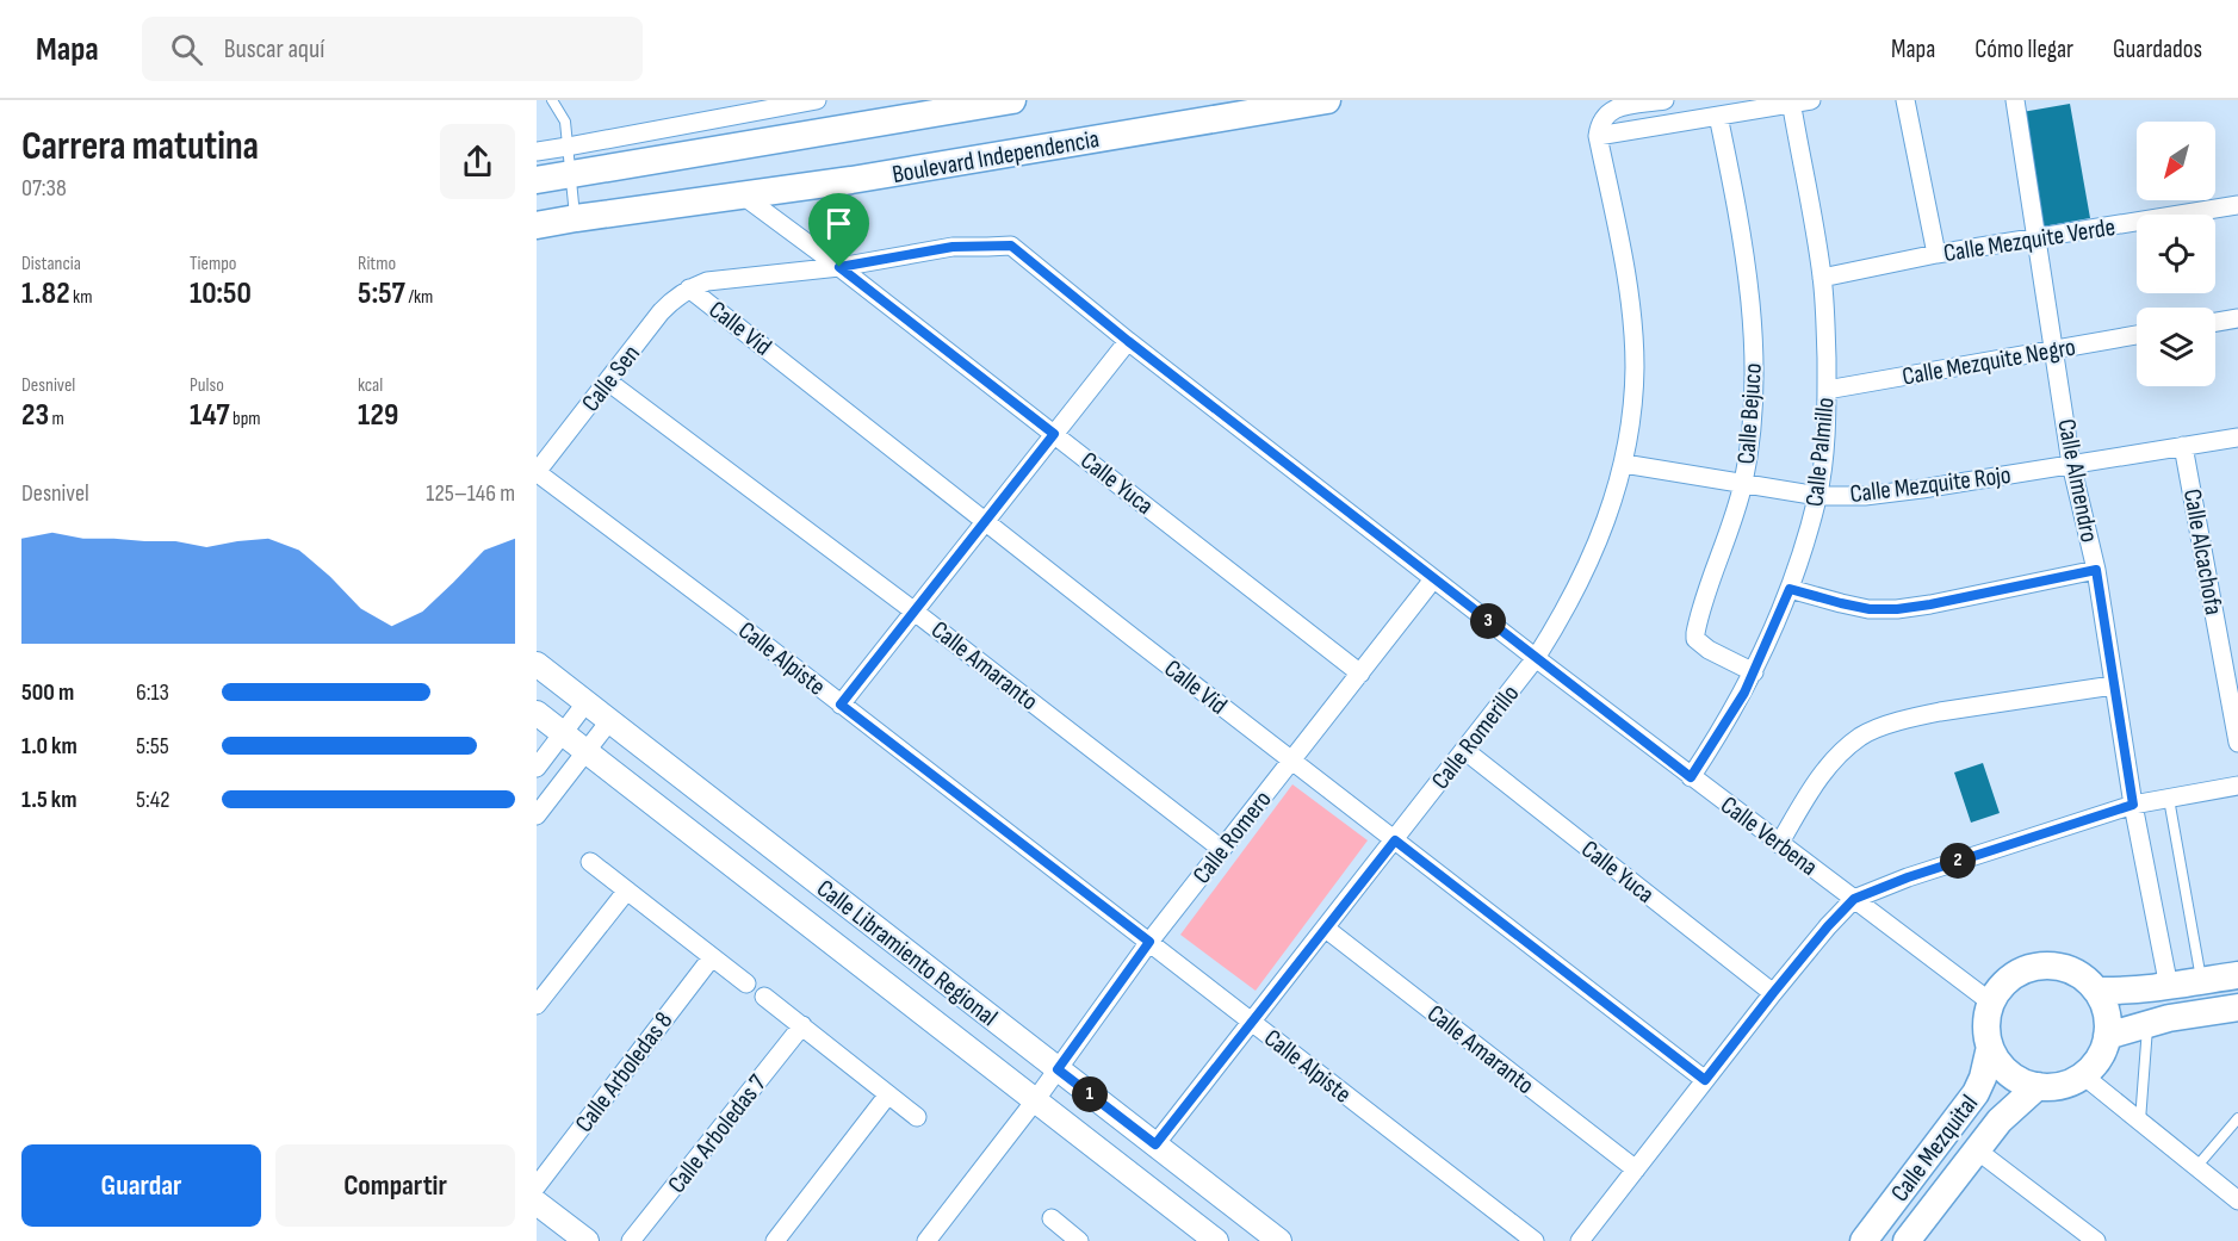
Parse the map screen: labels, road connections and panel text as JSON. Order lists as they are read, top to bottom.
{
  "streets": {
    "main road": ["Boulevard Independencia", "Calle Mezquital"],
    "street": [
      "Calle Mezquite Verde",
      "Calle Vid",
      "Calle Mezquite Negro",
      "Calle Sen",
      "Calle Bejuco",
      "Calle Palmillo",
      "Calle Almendro",
      "Calle Yuca",
      "Calle Mezquite Rojo",
      "Calle Alcachofa",
      "Calle Alpiste",
      "Calle Amaranto",
      "Calle Romerillo",
      "Calle Verbena",
      "Calle Romero",
      "Calle Libramiento Regional",
      "Calle Arboledas 8",
      "Calle Arboledas 7"
    ]
  },
  "crossings": [
    ["Boulevard Independencia", "Calle Yuca"],
    ["Calle Mezquite Verde", "Calle Palmillo"],
    ["Calle Mezquite Verde", "Calle Almendro"],
    ["Calle Vid", "Calle Sen"],
    ["Calle Vid", "Calle Romerillo"],
    ["Calle Vid", "Calle Verbena"],
    ["Calle Vid", "Calle Romero"],
    ["Calle Mezquite Negro", "Calle Palmillo"],
    ["Calle Mezquite Negro", "Calle Almendro"],
    ["Calle Sen", "Calle Alpiste"],
    ["Calle Sen", "Calle Amaranto"],
    ["Calle Sen", "Calle Verbena"],
    ["Calle Bejuco", "Calle Palmillo"],
    ["Calle Bejuco", "Calle Mezquite Rojo"],
    ["Calle Palmillo", "Calle Mezquite Rojo"],
    ["Calle Palmillo", "Calle Verbena"],
    ["Calle Almendro", "Calle Mezquite Rojo"],
    ["Calle Yuca", "Calle Romerillo"],
    ["Calle Yuca", "Calle Verbena"],
    ["Calle Yuca", "Calle Romero"],
    ["Calle Mezquite Rojo", "Calle Alcachofa"],
    ["Calle Mezquite Rojo", "Calle Romerillo"],
    ["Calle Alpiste", "Calle Romerillo"],
    ["Calle Alpiste", "Calle Romero"],
    ["Calle Amaranto", "Calle Romerillo"],
    ["Calle Amaranto", "Calle Romero"],
    ["Calle Romerillo", "Calle Verbena"],
    ["Calle Romerillo", "Calle Libramiento Regional"],
    ["Calle Verbena", "Calle Romero"],
    ["Calle Verbena", "Calle Mezquital"],
    ["Calle Romero", "Calle Libramiento Regional"]
  ],
  "north": "bottom left",
  "page": {
    "header": "Mapa",
    "search": "Buscar aquí",
    "nav": ["Mapa", "Cómo llegar", "Guardados"],
    "heading": ["Carrera matutina", "07:38"],
    "stats": [
      ["Distancia", "1.82 km"],
      ["Tiempo", "10:50"],
      ["Ritmo", "5:57 /km"],
      ["Desnivel", "23 m"],
      ["Pulso", "147 bpm"],
      ["kcal", "129"]
    ],
    "chart": ["Desnivel", "125–146 m"],
    "pins": ["3", "2", "1"],
    "list": [
      {
        "name": "500 m",
        "note": "6:13"
      },
      {
        "name": "1.0 km",
        "note": "5:55"
      },
      {
        "name": "1.5 km",
        "note": "5:42"
      }
    ],
    "buttons": ["Guardar", "Compartir"]
  }
}
